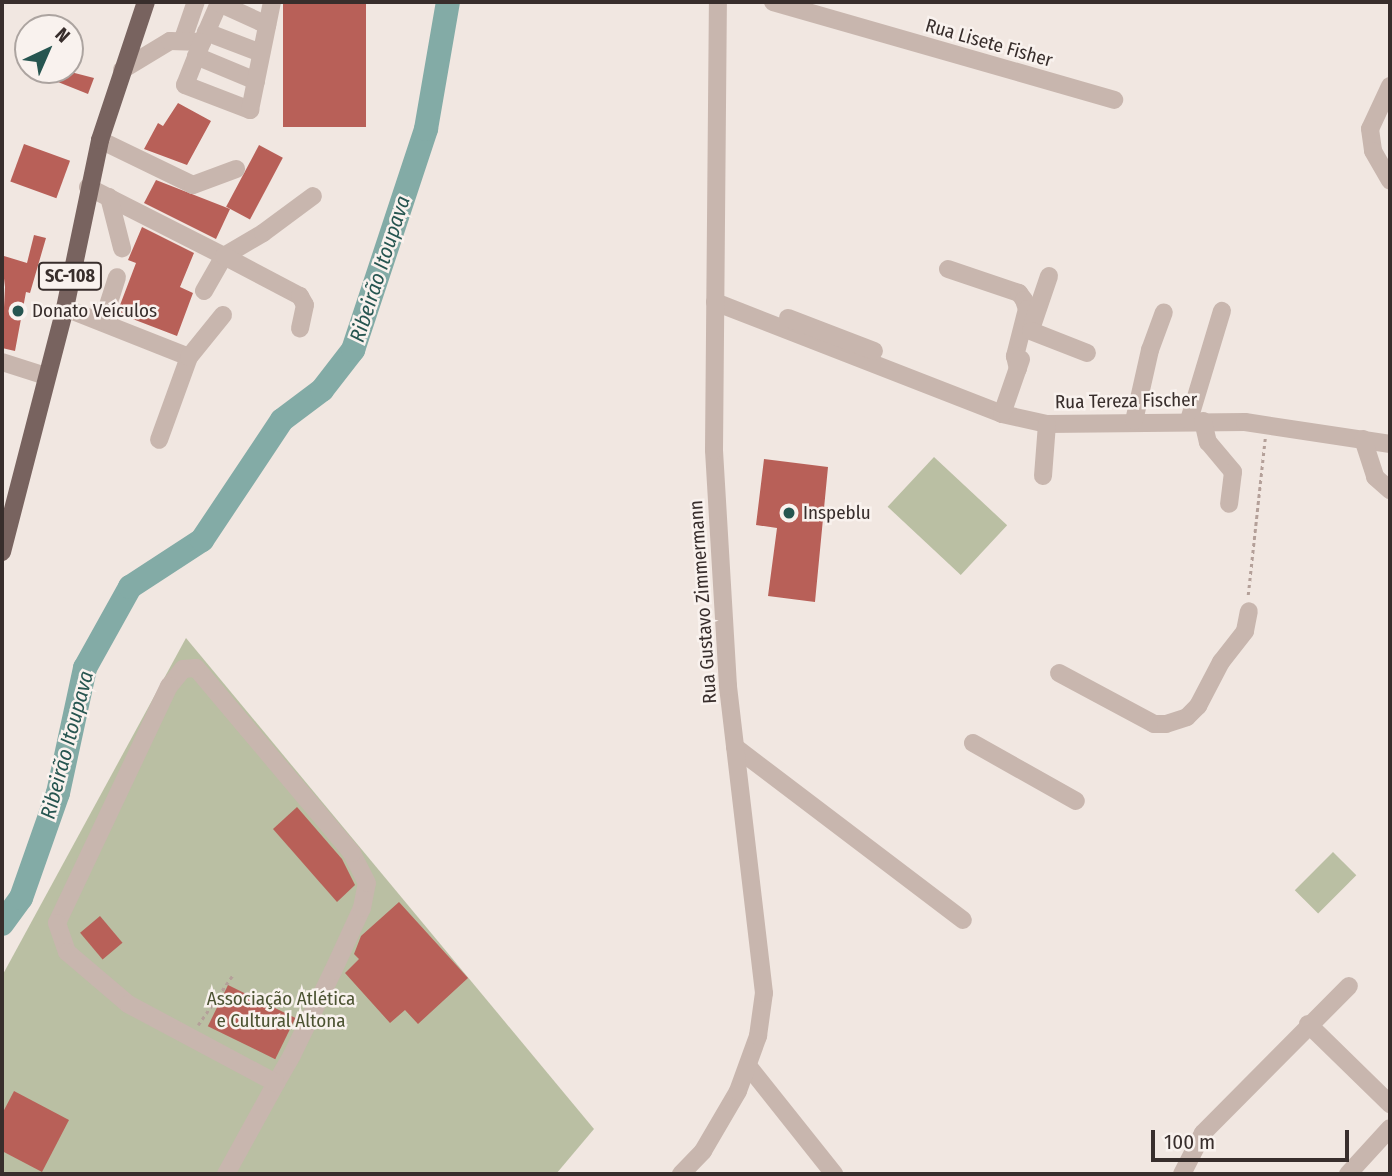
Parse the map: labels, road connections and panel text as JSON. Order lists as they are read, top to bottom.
{
  "streets": {
    "main road": ["SC-108"],
    "street": ["Rua Lisete Fisher", "Rua Tereza Fischer", "Rua Gustavo Zimmermann"]
  },
  "crossings": [
    ["Rua Tereza Fischer", "Rua Gustavo Zimmermann"]
  ],
  "water": ["Ribeirão Itoupava"],
  "parks": ["Associação Atlética e Cultural Altona"],
  "places": ["Donato Veículos", "Inspeblu"],
  "scale_bar": "100 m",
  "north": "top right"
}
